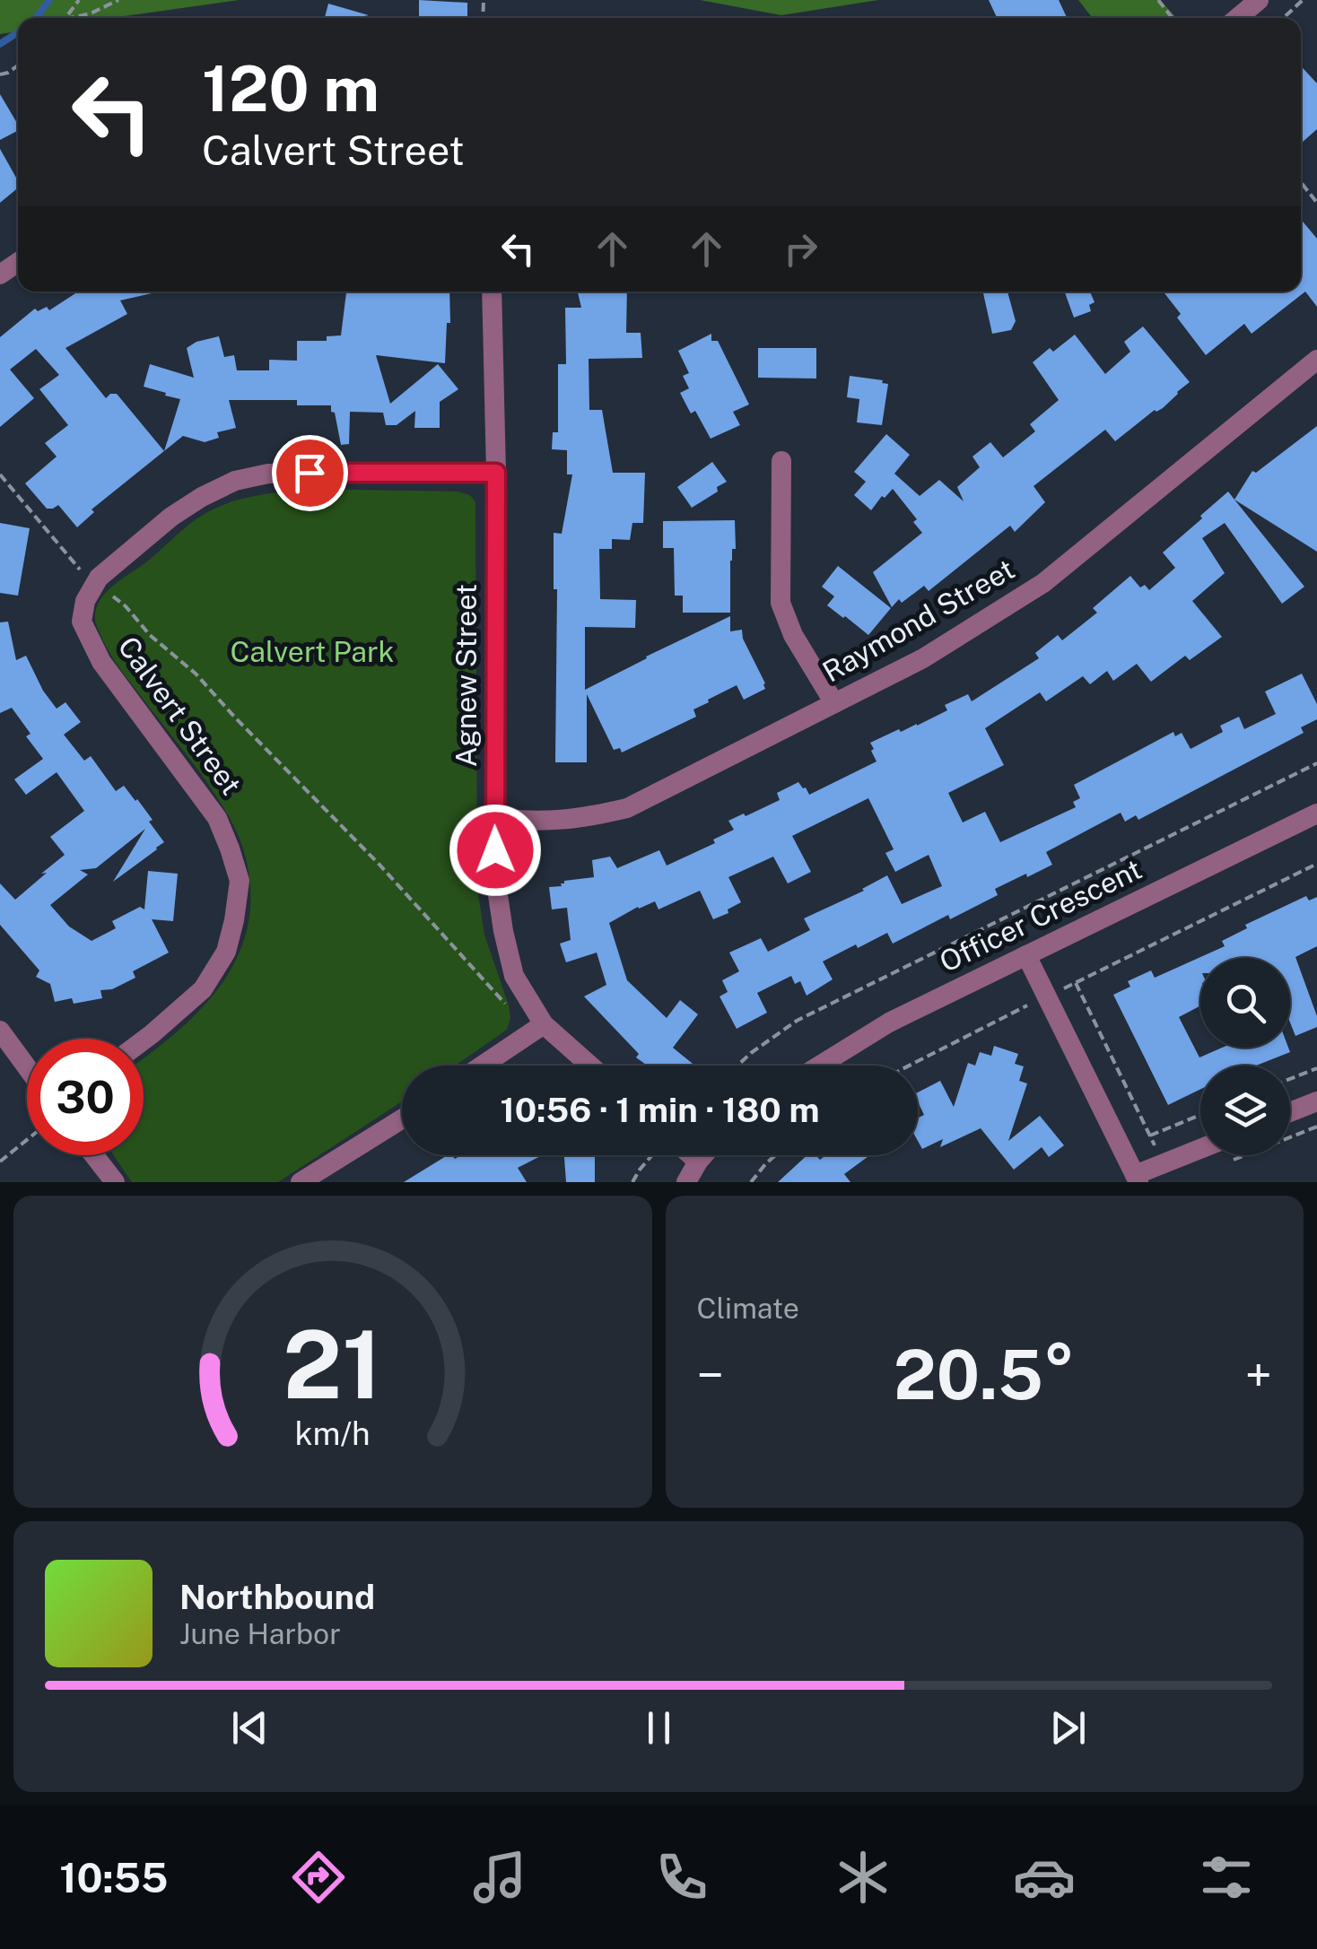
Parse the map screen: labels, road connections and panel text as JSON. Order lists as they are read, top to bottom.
{
  "streets": {
    "street": [
      "Raymond Street",
      "Agnew Street",
      "Calvert Street",
      "Officer Crescent"
    ]
  },
  "crossings": [
    ["Raymond Street", "Agnew Street"]
  ],
  "parks": ["Calvert Park"],
  "page": {
    "turn": ["120 m", "Calvert Street"],
    "limit": "30",
    "trip": "10:56 · 1 min · 180 m",
    "tile": "Climate",
    "heat": ["−", "20.5°", "+"],
    "song": ["Northbound", "June Harbor"],
    "tabs": "10:55",
    "gauge": ["21", "km/h"]
  }
}
